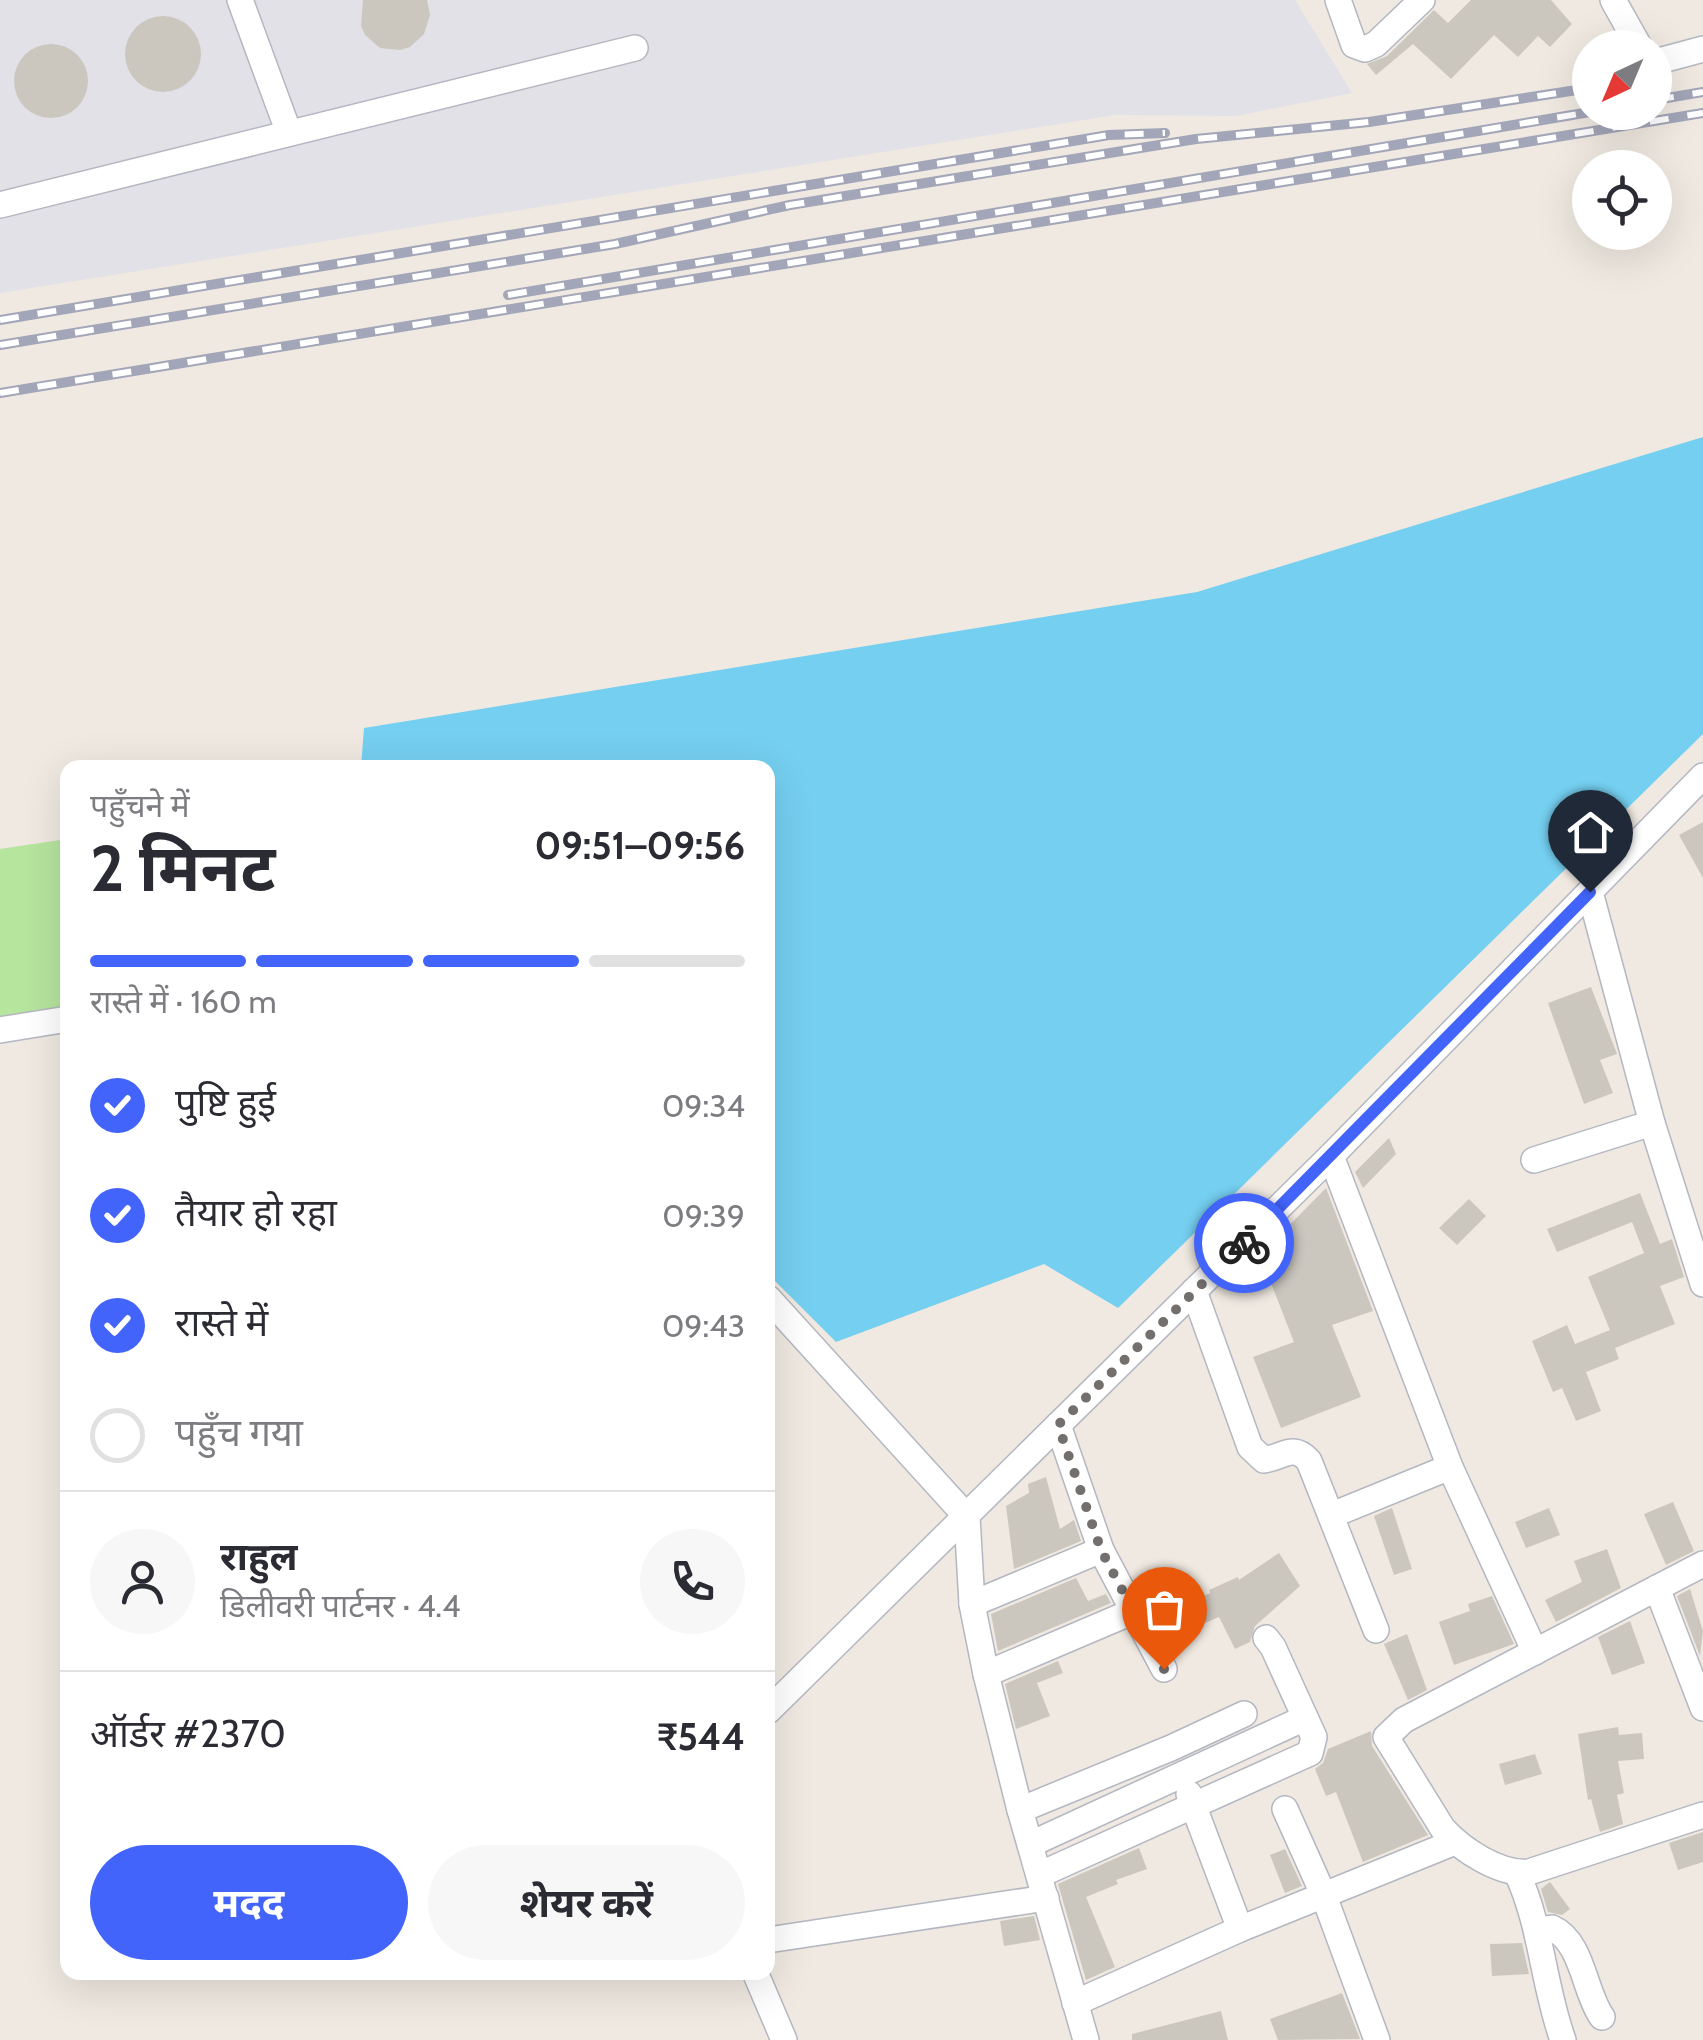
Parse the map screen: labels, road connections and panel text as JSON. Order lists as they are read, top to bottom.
{
  "north": "bottom left",
  "page": {
    "heading": ["2 मिनट", "पहुँचने में", "09:51–09:56"],
    "panel": [
      "राहुल",
      "डिलीवरी पार्टनर · 4.4",
      "ऑर्डर #2370",
      "₹544"
    ],
    "bar": "रास्ते में · 160 m",
    "list": [
      ["पुष्टि हुई", "09:34"],
      ["तैयार हो रहा", "09:39"],
      ["रास्ते में", "09:43"],
      "पहुँच गया"
    ],
    "buttons": ["मदद", "शेयर करें"]
  }
}
